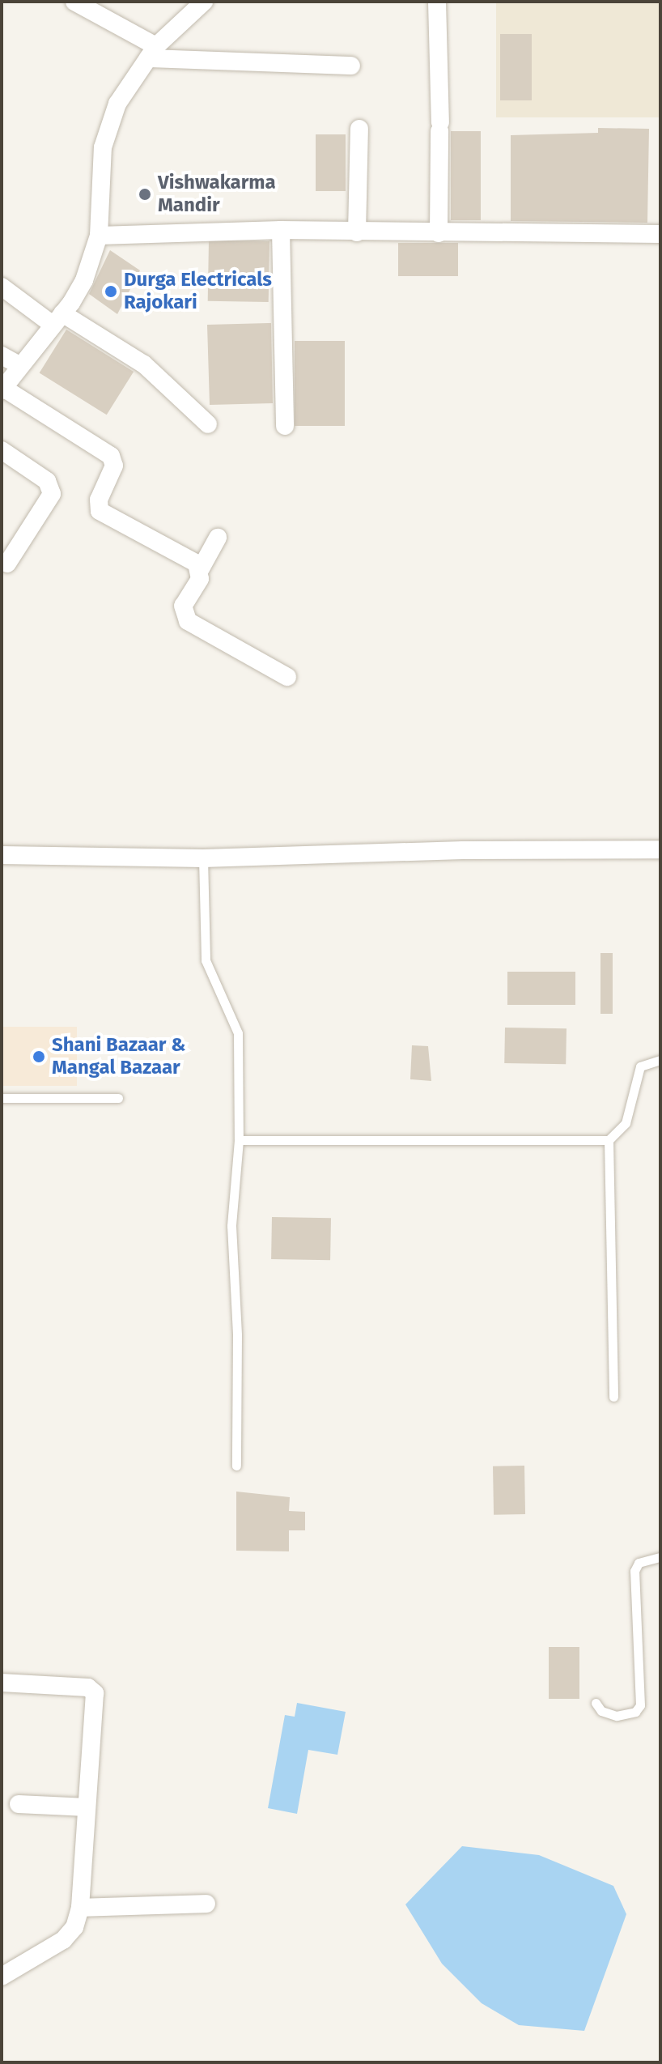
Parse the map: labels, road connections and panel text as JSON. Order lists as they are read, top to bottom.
{
  "places": ["Vishwakarma Mandir", "Durga Electricals Rajokari", "Shani Bazaar & Mangal Bazaar"]
}
